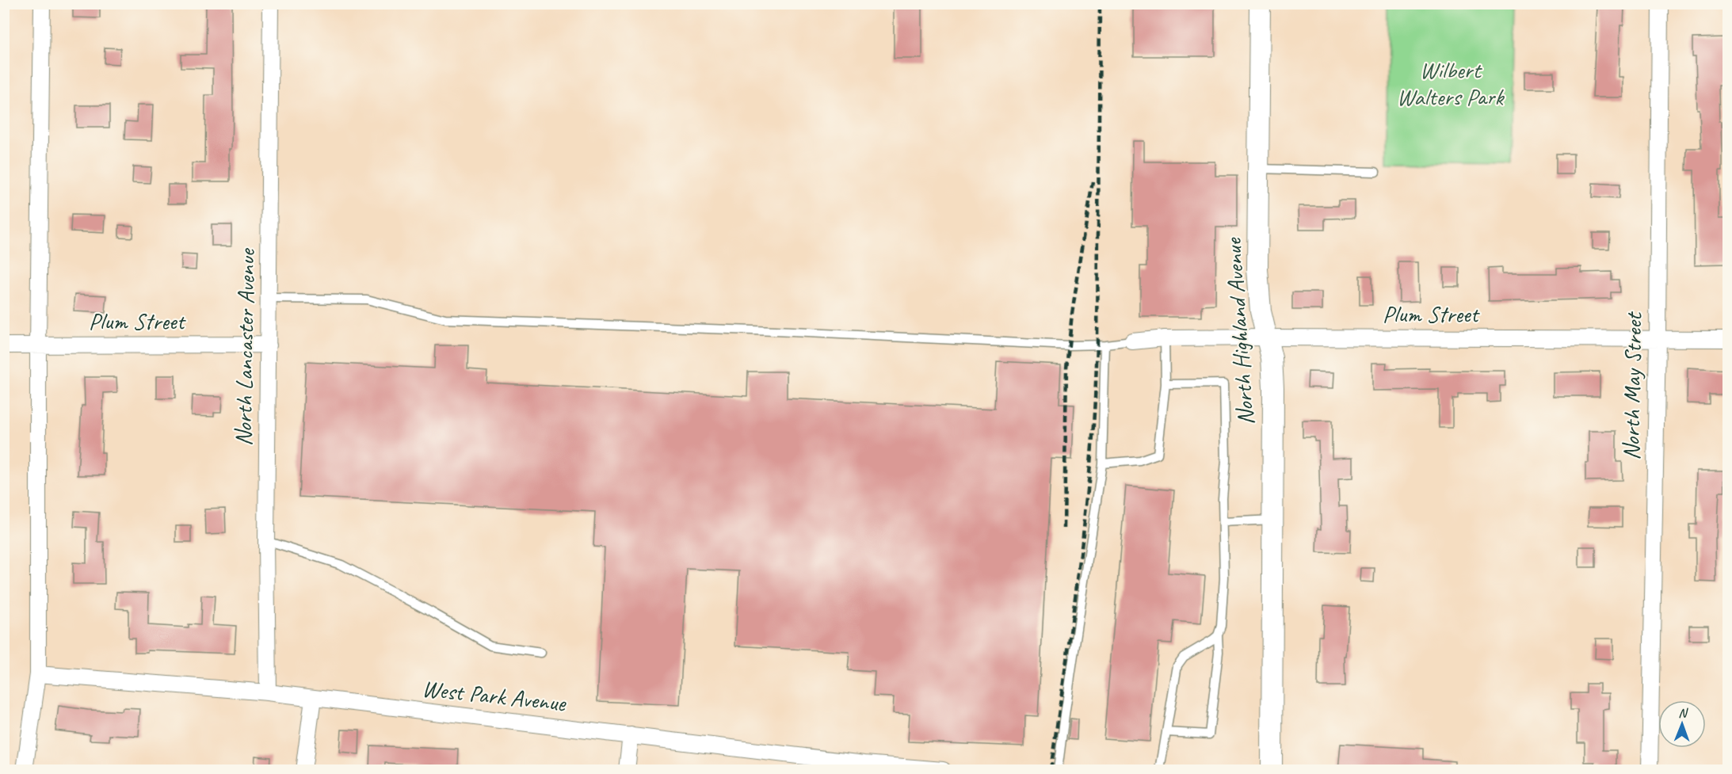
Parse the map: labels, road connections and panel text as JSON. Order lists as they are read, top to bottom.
{
  "streets": {
    "street": [
      "Plum Street",
      "North Highland Avenue",
      "North Lancaster Avenue",
      "North May Street",
      "West Park Avenue"
    ]
  },
  "crossings": [
    ["Plum Street", "North Highland Avenue"],
    ["Plum Street", "North Lancaster Avenue"],
    ["Plum Street", "North May Street"],
    ["North Lancaster Avenue", "West Park Avenue"]
  ],
  "parks": ["Wilbert Walters Park"],
  "north": "top"
}
